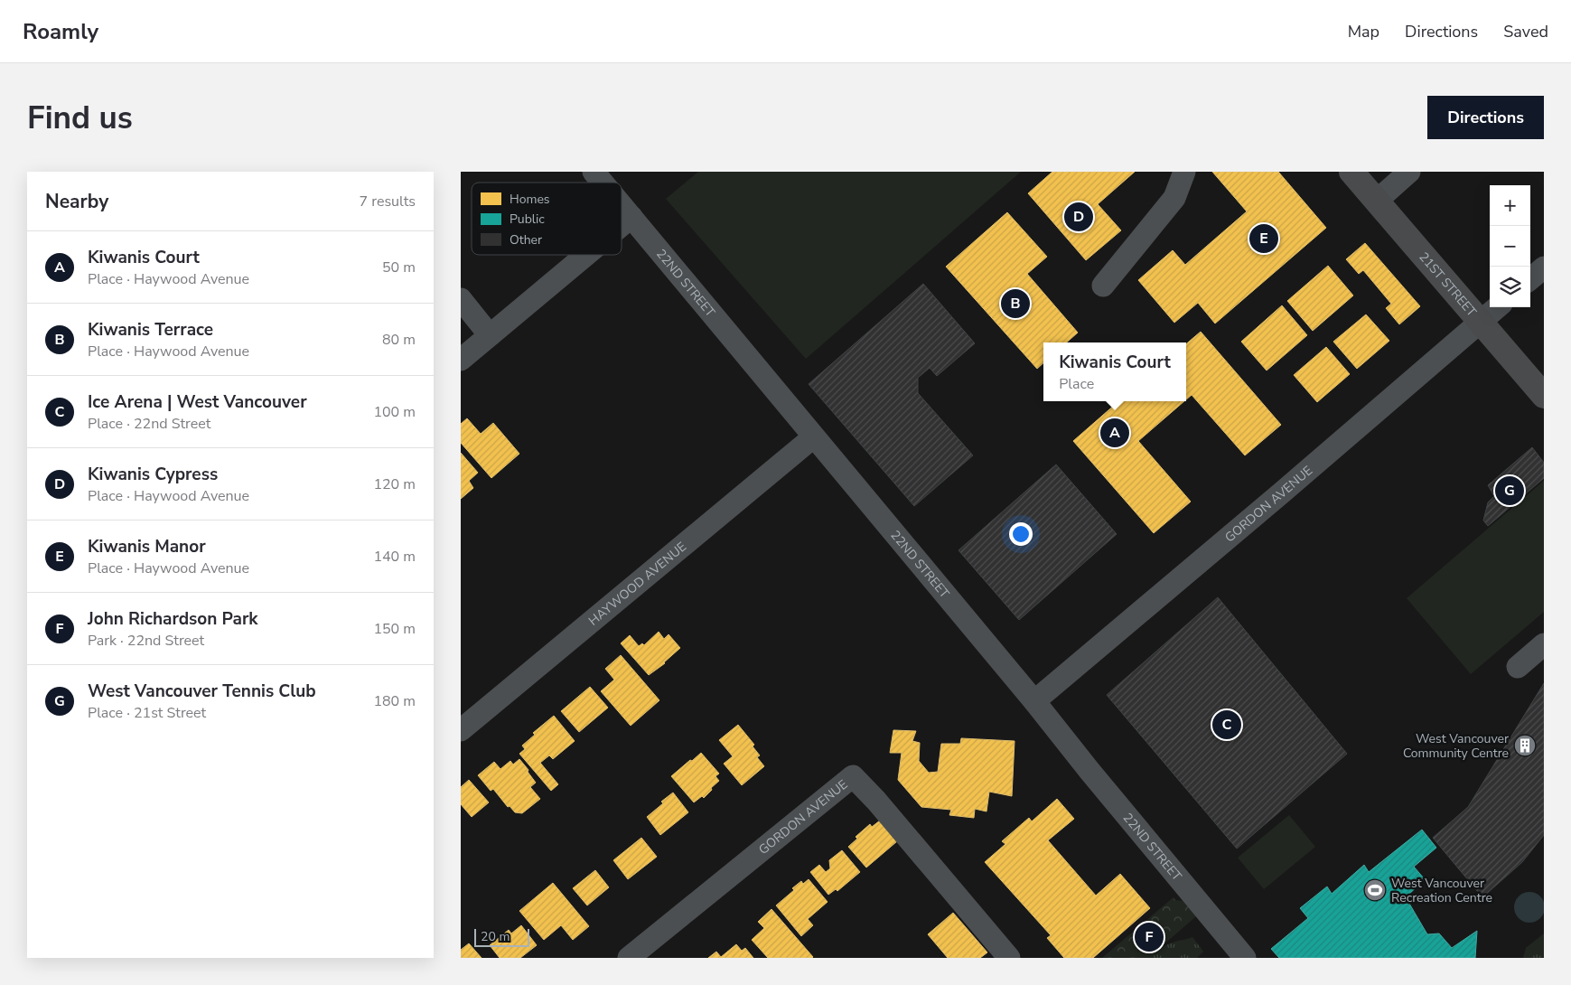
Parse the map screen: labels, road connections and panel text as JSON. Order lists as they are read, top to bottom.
{
  "streets": {
    "main road": ["21ST STREET"],
    "street": ["22ND STREET", "GORDON AVENUE", "HAYWOOD AVENUE"]
  },
  "crossings": [
    ["22ND STREET", "GORDON AVENUE"],
    ["22ND STREET", "HAYWOOD AVENUE"],
    ["21ST STREET", "GORDON AVENUE"]
  ],
  "places": {
    "building": ["West Vancouver Community Centre"],
    "sports": ["West Vancouver Recreation Centre"]
  },
  "legend": ["Homes", "Public", "Other"],
  "scale_bar": "20 m",
  "page": {
    "header": "Roamly",
    "nav": ["Map", "Directions", "Saved"],
    "buttons": "Directions",
    "title": "Find us",
    "heading": ["Nearby", "7 results"],
    "map_buttons": ["+", "−"],
    "pins": [
      "D",
      "E",
      "B",
      "A",
      "G",
      "C",
      "F"
    ],
    "list": [
      {
        "mark": "A",
        "name": "Kiwanis Court",
        "note": "Place · Haywood Avenue",
        "value": "50 m"
      },
      {
        "mark": "B",
        "name": "Kiwanis Terrace",
        "note": "Place · Haywood Avenue",
        "value": "80 m"
      },
      {
        "mark": "C",
        "name": "Ice Arena | West Vancouver",
        "note": "Place · 22nd Street",
        "value": "100 m"
      },
      {
        "mark": "D",
        "name": "Kiwanis Cypress",
        "note": "Place · Haywood Avenue",
        "value": "120 m"
      },
      {
        "mark": "E",
        "name": "Kiwanis Manor",
        "note": "Place · Haywood Avenue",
        "value": "140 m"
      },
      {
        "mark": "F",
        "name": "John Richardson Park",
        "note": "Park · 22nd Street",
        "value": "150 m"
      },
      {
        "mark": "G",
        "name": "West Vancouver Tennis Club",
        "note": "Place · 21st Street",
        "value": "180 m"
      }
    ],
    "popup": ["Kiwanis Court", "Place"],
    "scale": "20 m"
  }
}
